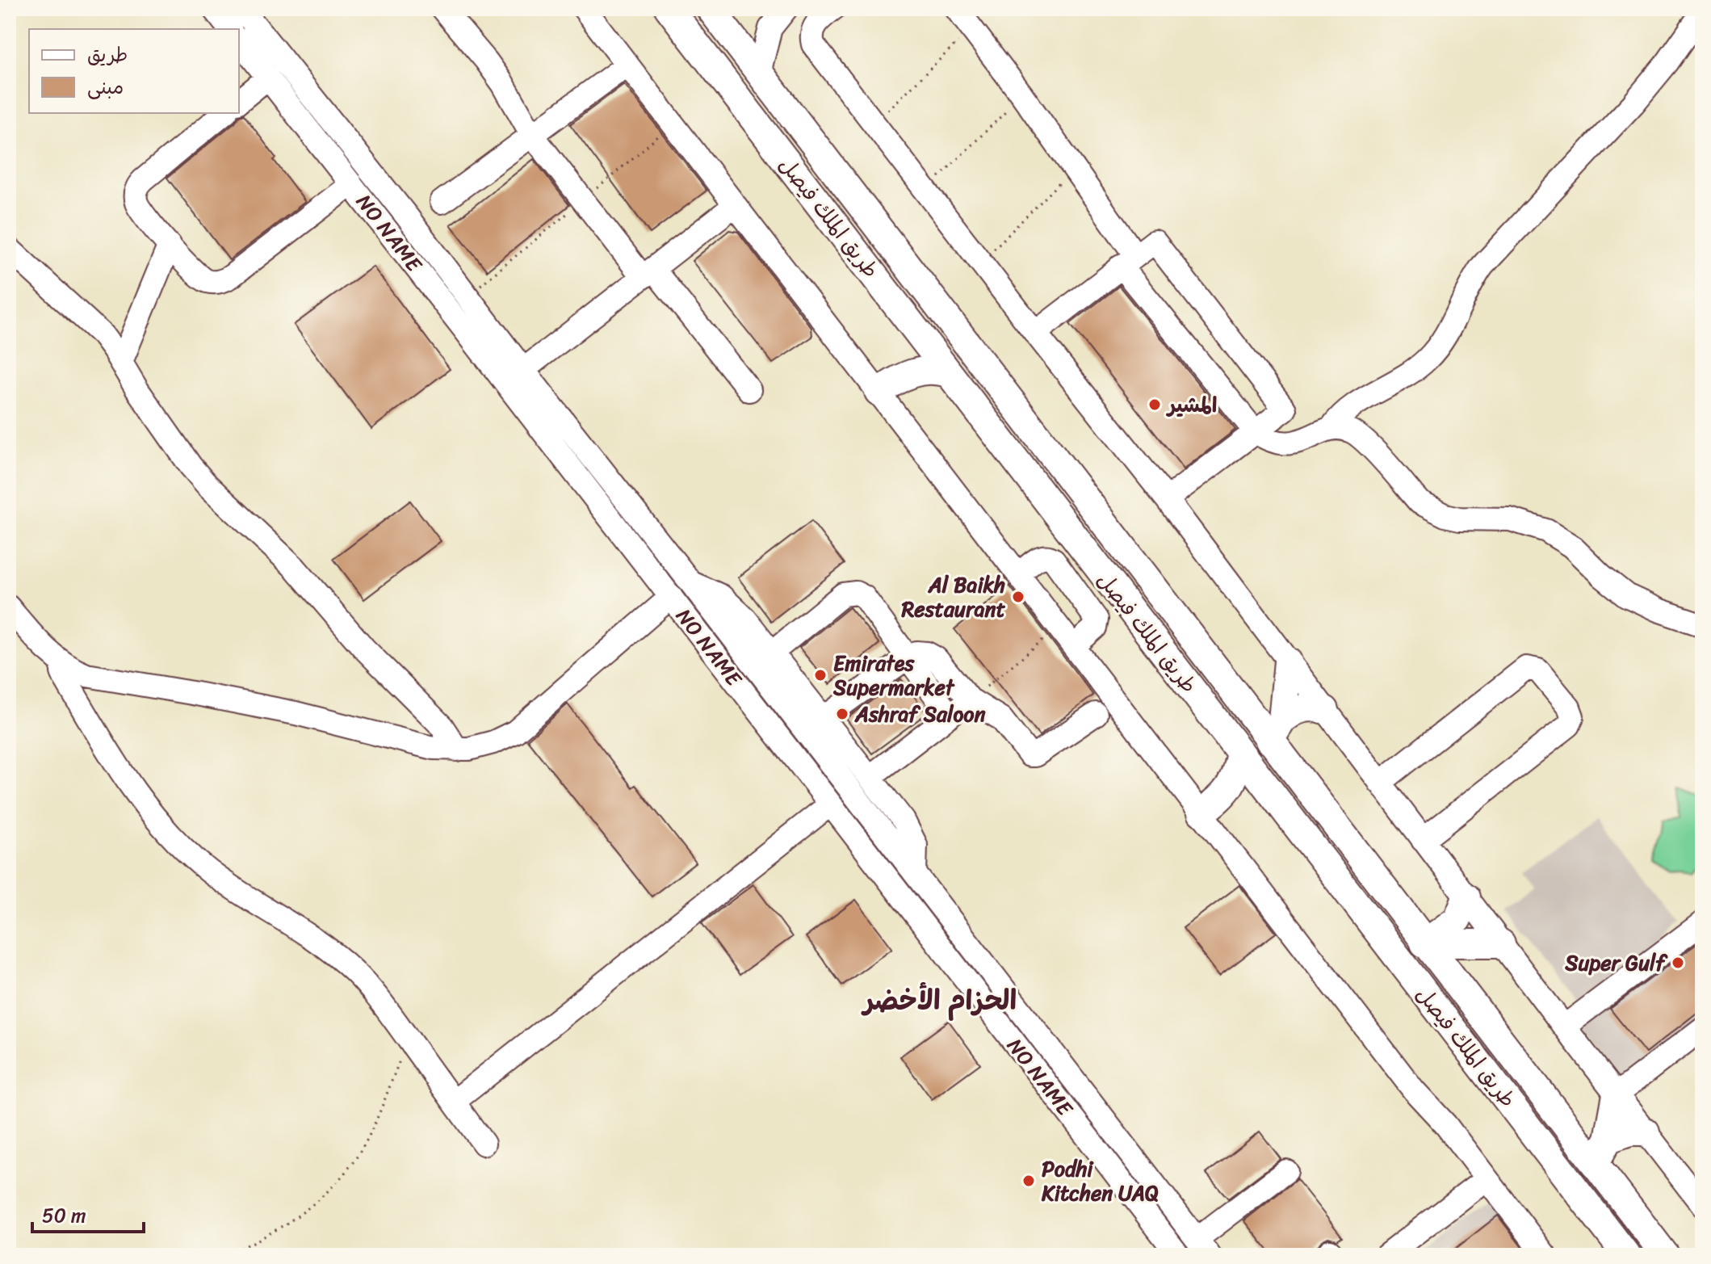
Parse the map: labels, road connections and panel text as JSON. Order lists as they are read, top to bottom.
{
  "streets": {
    "main road": ["طريق الملك فيصل"],
    "street": ["NO NAME"]
  },
  "districts": ["الحزام الأخضر"],
  "places": [
    "المشير",
    "Al Baikh Restaurant",
    "Emirates Supermarket",
    "Ashraf Saloon",
    "Super Gulf",
    "Podhi Kitchen UAQ"
  ],
  "legend": ["طريق", "مبنى"],
  "scale_bar": "50 m"
}
